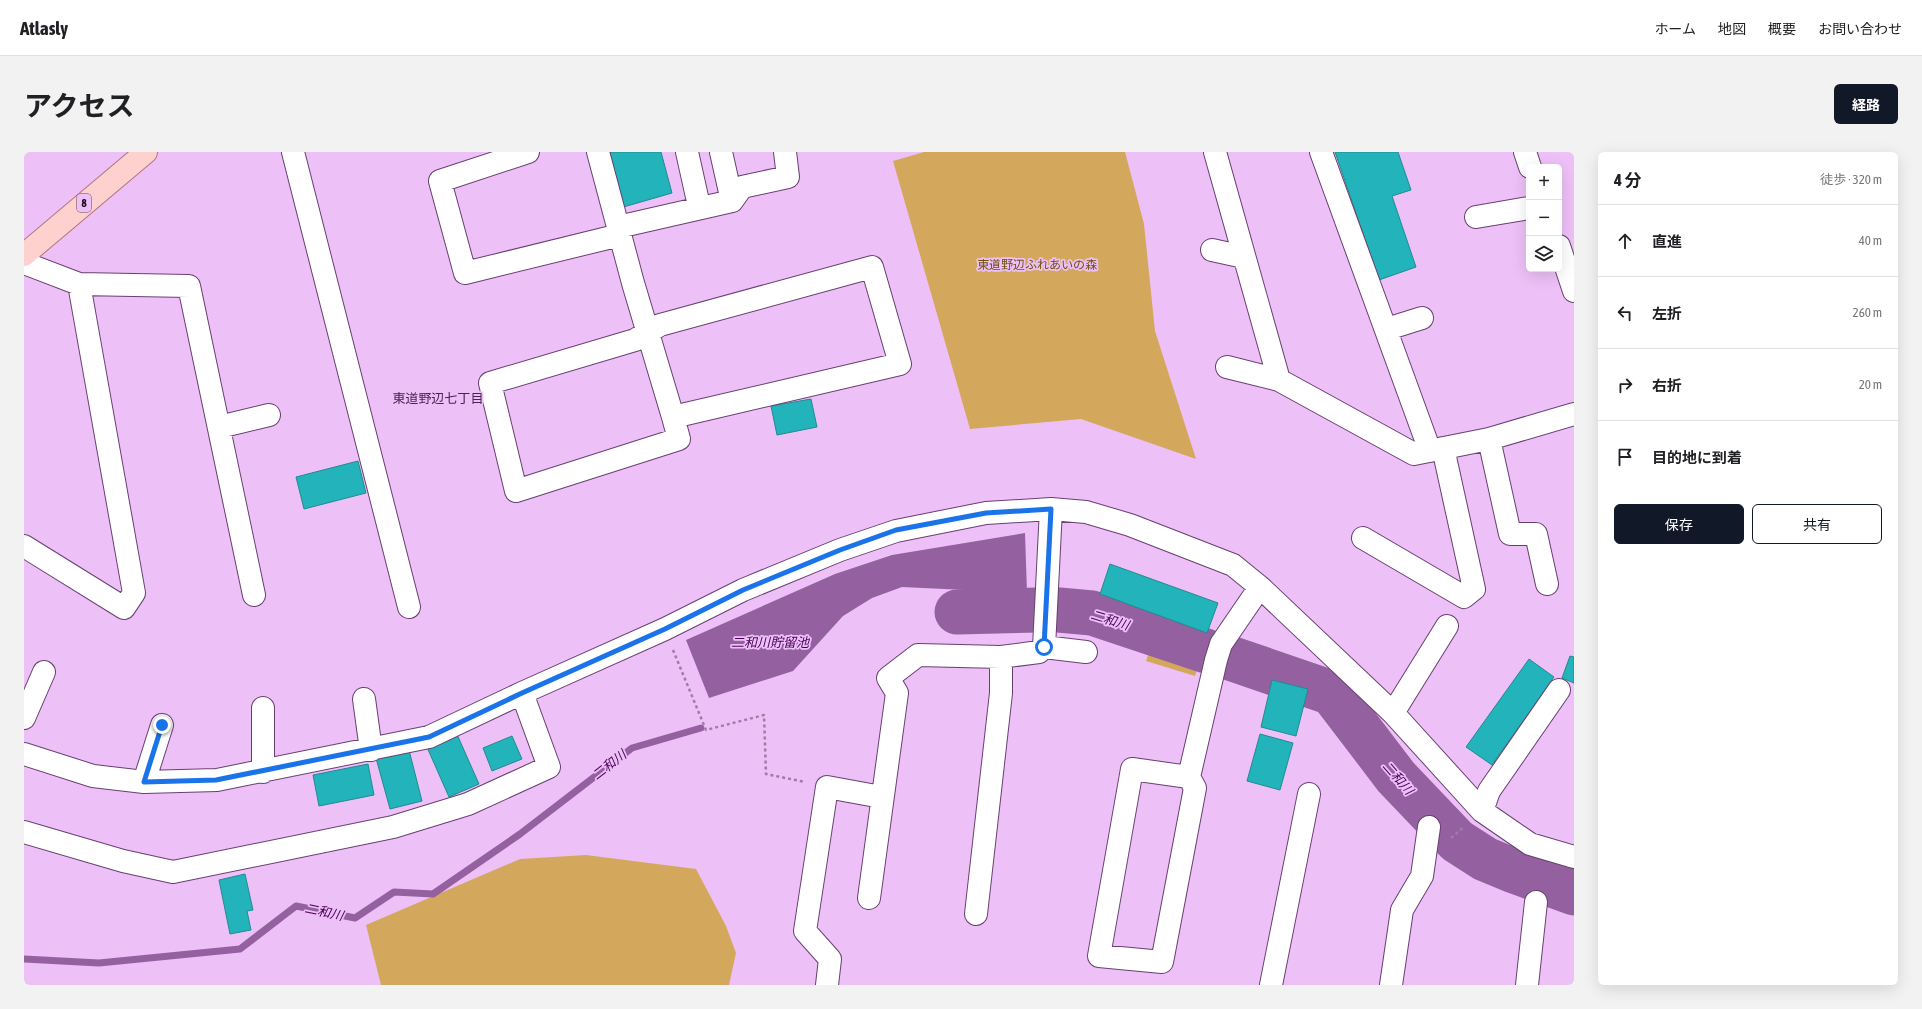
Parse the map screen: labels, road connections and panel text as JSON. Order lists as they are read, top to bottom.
{
  "streets": {
    "main road": ["8"]
  },
  "districts": ["東道野辺七丁目"],
  "water": ["二和川", "二和川貯留池"],
  "parks": ["東道野辺ふれあいの森"],
  "page": {
    "header": "Atlasly",
    "nav": [
      "ホーム",
      "地図",
      "概要",
      "お問い合わせ"
    ],
    "title": "アクセス",
    "buttons": [
      "経路",
      ["保存", "共有"]
    ],
    "heading": ["4 分", "徒歩 · 320 m"],
    "map_buttons": ["+", "−"],
    "list": [
      ["直進", "40 m"],
      ["左折", "260 m"],
      ["右折", "20 m"],
      "目的地に到着"
    ]
  }
}
